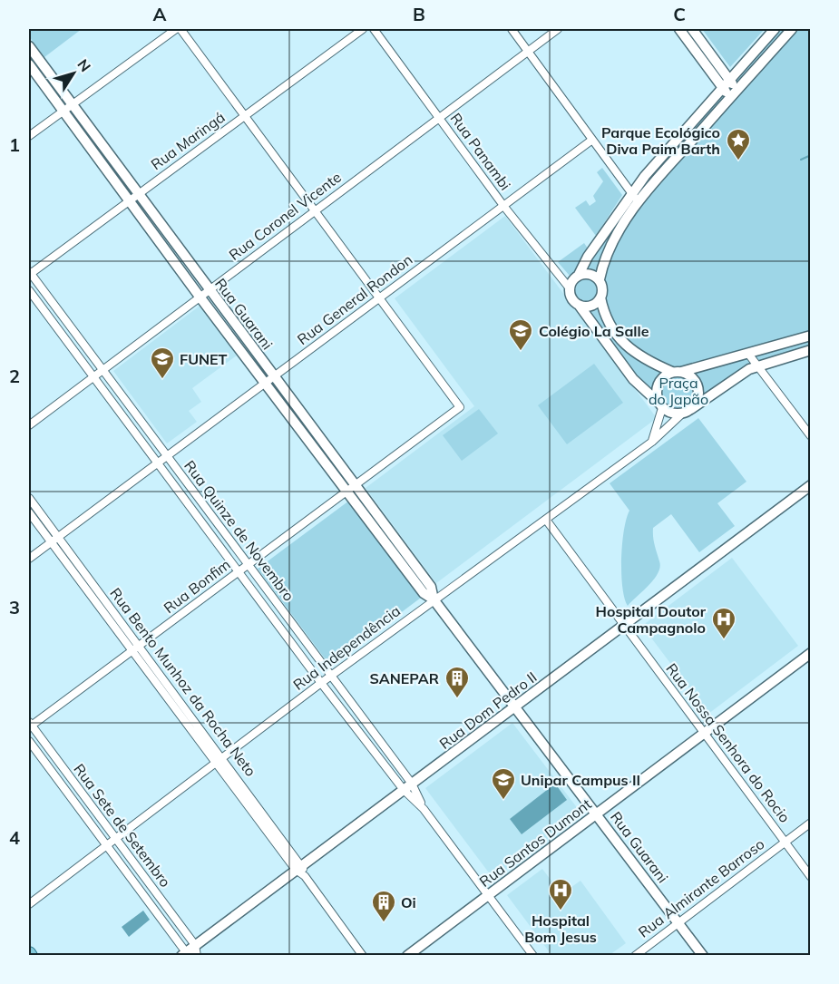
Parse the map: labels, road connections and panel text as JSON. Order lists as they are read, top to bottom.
{
  "streets": {
    "street": [
      "Rua Maringá",
      "Rua Panambi",
      "Rua Coronel Vicente",
      "Rua General Rondon",
      "Rua Guarani",
      "Rua Quinze de Novembro",
      "Rua Bonfim",
      "Rua Independência",
      "Rua Bento Munhoz da Rocha Neto",
      "Rua Dom Pedro II",
      "Rua Nossa Senhora do Rocio",
      "Rua Sete de Setembro",
      "Rua Santos Dumont",
      "Rua Almirante Barroso"
    ]
  },
  "crossings": [
    ["Rua Maringá", "Rua Guarani"],
    ["Rua Maringá", "Rua Quinze de Novembro"],
    ["Rua Panambi", "Rua Coronel Vicente"],
    ["Rua Panambi", "Rua General Rondon"],
    ["Rua Coronel Vicente", "Rua Guarani"],
    ["Rua Coronel Vicente", "Rua Quinze de Novembro"],
    ["Rua General Rondon", "Rua Guarani"],
    ["Rua General Rondon", "Rua Quinze de Novembro"],
    ["Rua General Rondon", "Rua Bonfim"],
    ["Rua General Rondon", "Rua Bento Munhoz da Rocha Neto"],
    ["Rua Guarani", "Rua Bonfim"],
    ["Rua Guarani", "Rua Independência"],
    ["Rua Guarani", "Rua Dom Pedro II"],
    ["Rua Guarani", "Rua Santos Dumont"],
    ["Rua Guarani", "Rua Almirante Barroso"],
    ["Rua Quinze de Novembro", "Rua Bonfim"],
    ["Rua Quinze de Novembro", "Rua Independência"],
    ["Rua Quinze de Novembro", "Rua Dom Pedro II"],
    ["Rua Quinze de Novembro", "Rua Santos Dumont"],
    ["Rua Bonfim", "Rua Bento Munhoz da Rocha Neto"],
    ["Rua Bonfim", "Rua Sete de Setembro"],
    ["Rua Independência", "Rua Bento Munhoz da Rocha Neto"],
    ["Rua Independência", "Rua Nossa Senhora do Rocio"],
    ["Rua Independência", "Rua Sete de Setembro"],
    ["Rua Bento Munhoz da Rocha Neto", "Rua Dom Pedro II"],
    ["Rua Dom Pedro II", "Rua Nossa Senhora do Rocio"],
    ["Rua Dom Pedro II", "Rua Sete de Setembro"],
    ["Rua Nossa Senhora do Rocio", "Rua Santos Dumont"],
    ["Rua Nossa Senhora do Rocio", "Rua Almirante Barroso"]
  ],
  "parks": ["Praça do Japão"],
  "places": {
    "place": ["Parque Ecológico Diva Paim Barth"],
    "school or university": ["Colégio La Salle", "FUNET", "Unipar Campus II"],
    "hospital": ["Hospital Doutor Campagnolo", "Hospital Bom Jesus"],
    "building": ["SANEPAR", "Oi"]
  },
  "north": "top right",
  "grid": {
    "columns": ["A", "B", "C"],
    "rows": [
      "1",
      "2",
      "3",
      "4"
    ]
  }
}
